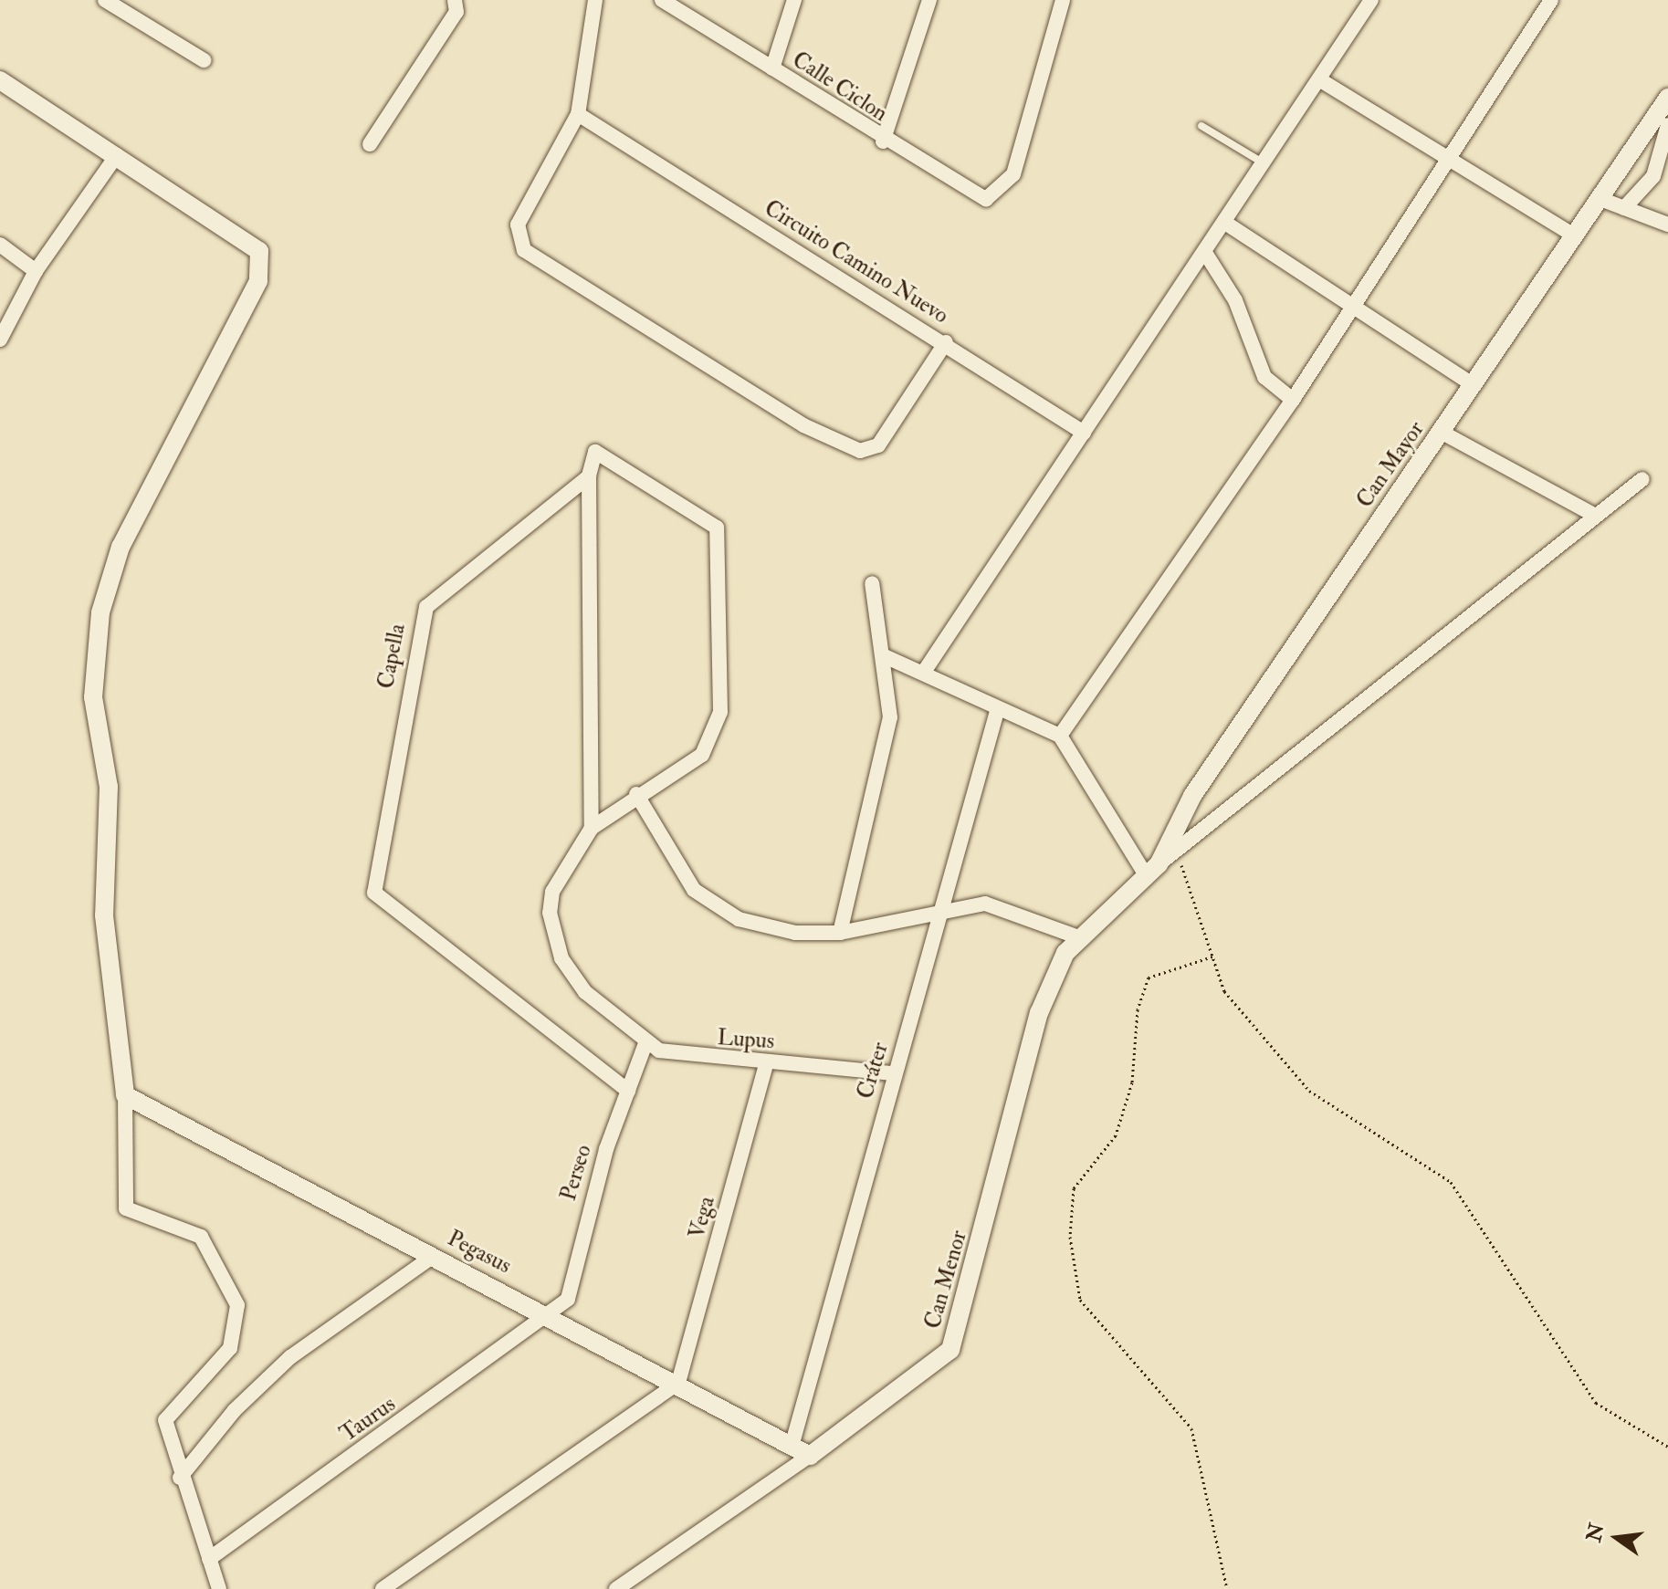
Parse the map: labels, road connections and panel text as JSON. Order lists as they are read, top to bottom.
{
  "streets": {
    "street": [
      "Calle Ciclon",
      "Circuito Camino Nuevo",
      "Can Mayor",
      "Capella",
      "Lupus",
      "Cráter",
      "Perseo",
      "Vega",
      "Pegasus",
      "Can Menor",
      "Taurus"
    ]
  },
  "crossings": [
    ["Can Mayor", "Can Menor"],
    ["Capella", "Lupus"],
    ["Capella", "Perseo"],
    ["Lupus", "Cráter"],
    ["Lupus", "Perseo"],
    ["Lupus", "Vega"],
    ["Cráter", "Pegasus"],
    ["Perseo", "Pegasus"],
    ["Perseo", "Taurus"],
    ["Vega", "Pegasus"],
    ["Pegasus", "Can Menor"],
    ["Pegasus", "Taurus"]
  ],
  "north": "left"
}
